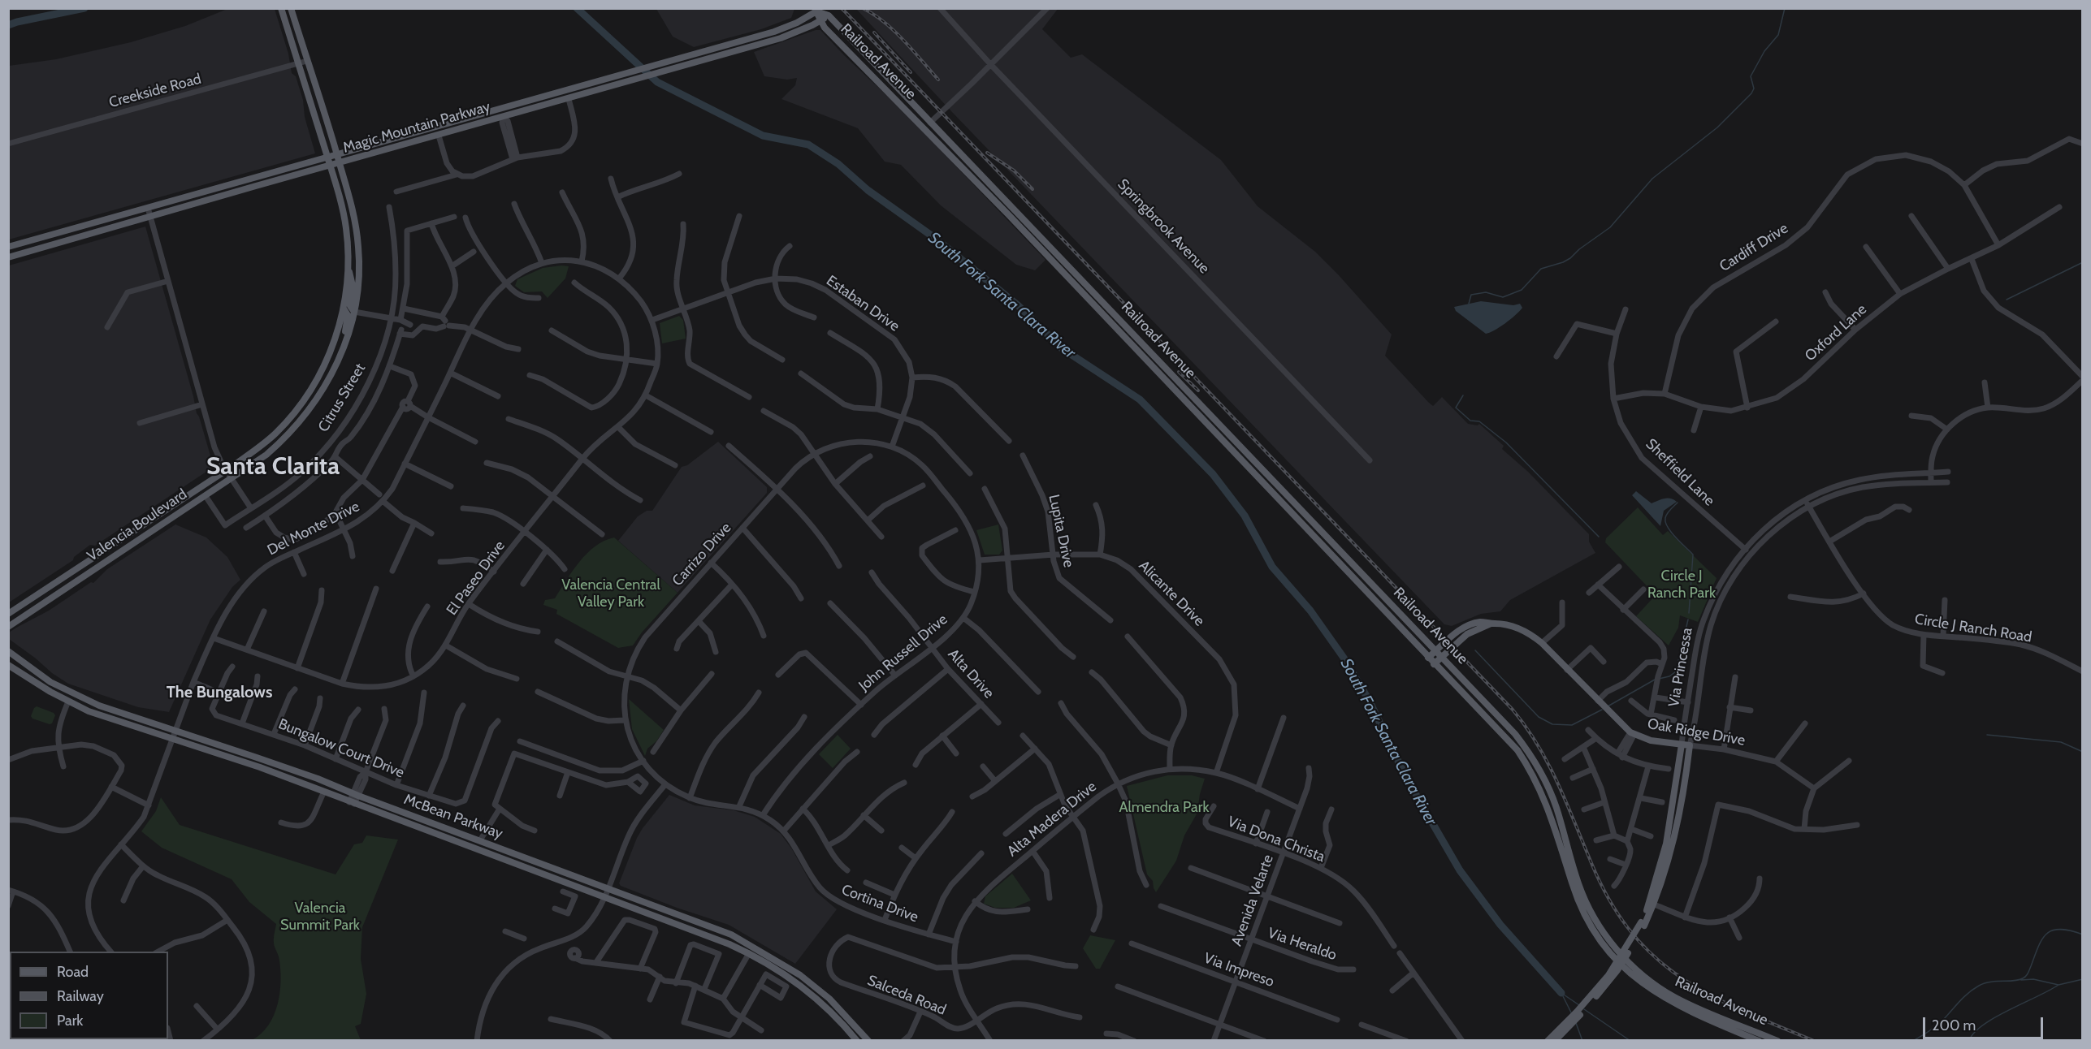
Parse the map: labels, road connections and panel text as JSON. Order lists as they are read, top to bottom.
{
  "streets": {
    "main road": [
      "Railroad Avenue",
      "Magic Mountain Parkway",
      "Valencia Boulevard",
      "Via Princessa",
      "Oak Ridge Drive",
      "McBean Parkway"
    ],
    "street": [
      "Creekside Road",
      "Springbrook Avenue",
      "Cardiff Drive",
      "Estaban Drive",
      "Oxford Lane",
      "Citrus Street",
      "Sheffield Lane",
      "Del Monte Drive",
      "Lupita Drive",
      "Carrizo Drive",
      "El Paseo Drive",
      "Alicante Drive",
      "Circle J Ranch Road",
      "John Russell Drive",
      "Alta Drive",
      "Bungalow Court Drive",
      "Alta Madera Drive",
      "Via Dona Christa",
      "Avenida Velarte",
      "Cortina Drive",
      "Via Heraldo",
      "Via Impreso",
      "Salceda Road"
    ]
  },
  "crossings": [
    ["Railroad Avenue", "Magic Mountain Parkway"],
    ["Railroad Avenue", "Oak Ridge Drive"],
    ["Creekside Road", "Valencia Boulevard"],
    ["Magic Mountain Parkway", "Valencia Boulevard"],
    ["Cardiff Drive", "Oxford Lane"],
    ["Estaban Drive", "Del Monte Drive"],
    ["Estaban Drive", "Carrizo Drive"],
    ["Estaban Drive", "El Paseo Drive"],
    ["Oxford Lane", "Sheffield Lane"],
    ["Citrus Street", "Valencia Boulevard"],
    ["Sheffield Lane", "Via Princessa"],
    ["Del Monte Drive", "El Paseo Drive"],
    ["Del Monte Drive", "McBean Parkway"],
    ["Lupita Drive", "Alicante Drive"],
    ["Carrizo Drive", "John Russell Drive"],
    ["Carrizo Drive", "Cortina Drive"],
    ["Alicante Drive", "John Russell Drive"],
    ["Alicante Drive", "Alta Madera Drive"],
    ["Circle J Ranch Road", "Via Princessa"],
    ["John Russell Drive", "Alta Drive"],
    ["John Russell Drive", "Cortina Drive"],
    ["Via Princessa", "Oak Ridge Drive"],
    ["Alta Madera Drive", "Avenida Velarte"],
    ["Alta Madera Drive", "Cortina Drive"],
    ["Alta Madera Drive", "Salceda Road"],
    ["Via Dona Christa", "Avenida Velarte"],
    ["Avenida Velarte", "Via Heraldo"],
    ["Avenida Velarte", "Via Impreso"]
  ],
  "districts": ["Santa Clarita", "The Bungalows"],
  "water": ["South Fork Santa Clara River"],
  "parks": [
    "Circle J Ranch Park",
    "Valencia Central Valley Park",
    "Almendra Park",
    "Valencia Summit Park"
  ],
  "legend": ["Road", "Railway", "Park"],
  "scale_bar": "200 m"
}
